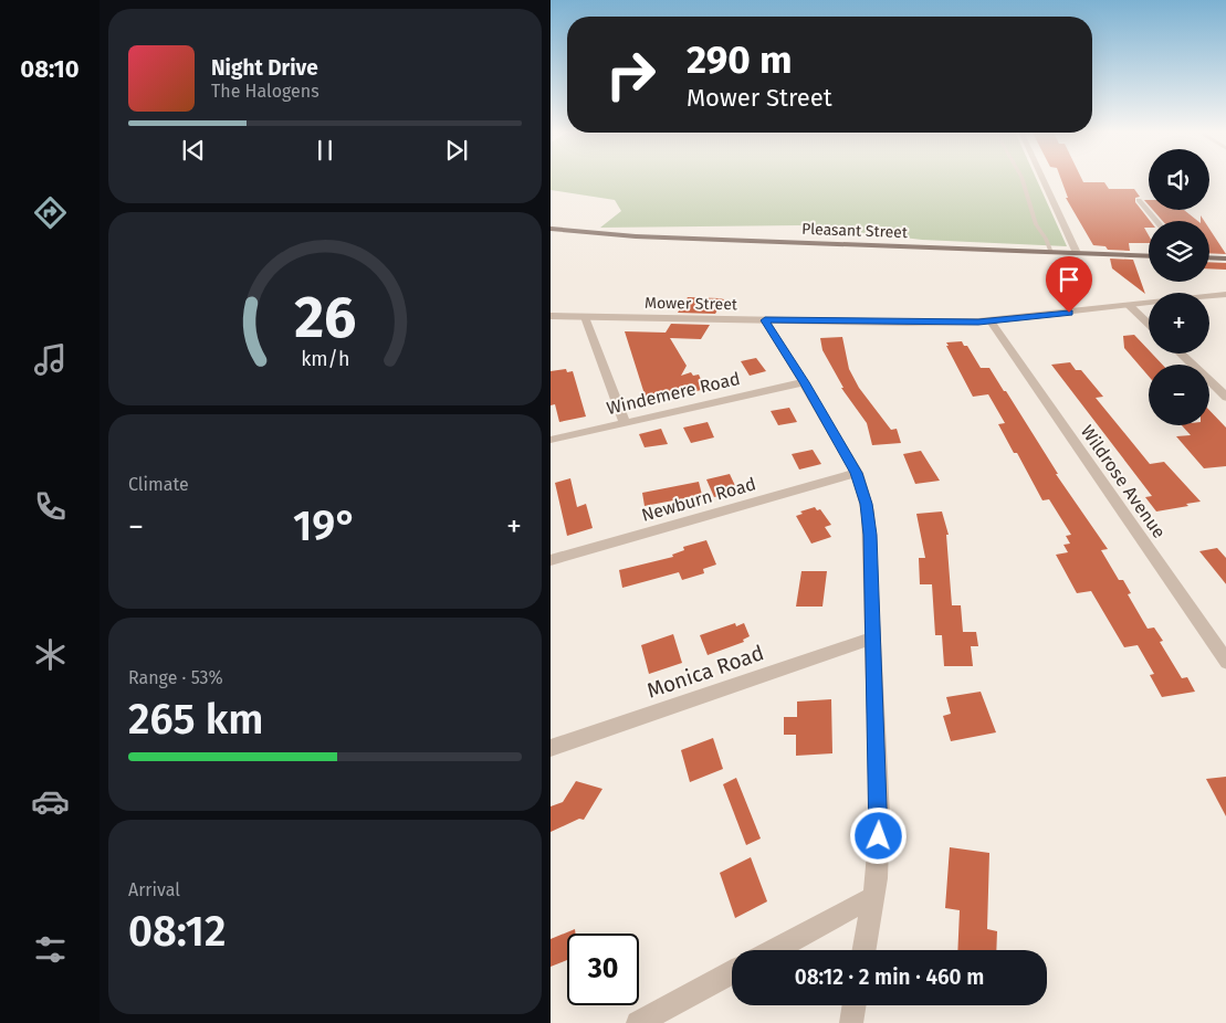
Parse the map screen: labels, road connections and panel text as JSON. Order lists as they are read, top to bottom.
{
  "streets": {
    "main road": ["Pleasant Street"],
    "street": [
      "Mower Street",
      "Windemere Road",
      "Wildrose Avenue",
      "Newburn Road",
      "Monica Road"
    ]
  },
  "crossings": [
    ["Mower Street", "Wildrose Avenue"]
  ],
  "page": {
    "tabs": "08:10",
    "turn": ["290 m", "Mower Street"],
    "song": ["Night Drive", "The Halogens"],
    "map_buttons": ["+", "−"],
    "tile": [
      "Climate",
      ["Range · 53%", "265 km"],
      ["Arrival", "08:12"]
    ],
    "heat": ["−", "19°", "+"],
    "limit": "30",
    "trip": "08:12 · 2 min · 460 m",
    "gauge": ["26", "km/h"]
  }
}
